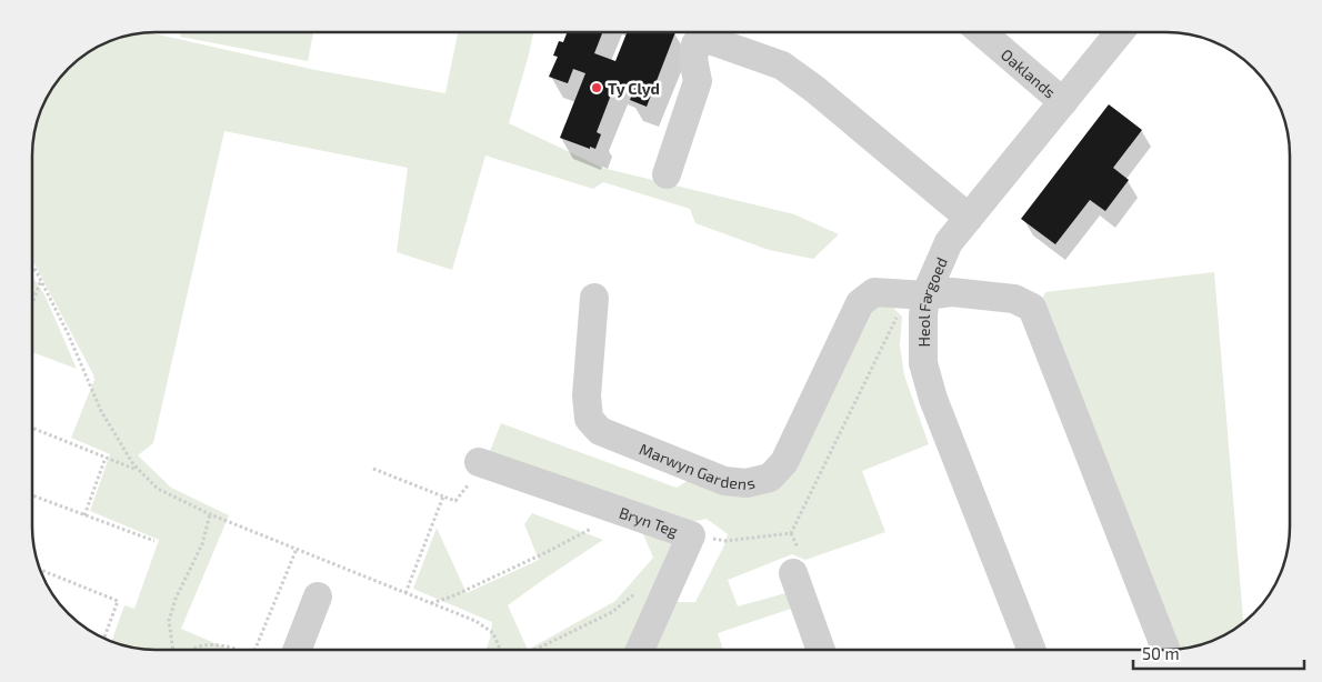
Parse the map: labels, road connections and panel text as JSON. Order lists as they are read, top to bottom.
{
  "streets": {
    "street": [
      "Oaklands",
      "Heol Fargoed",
      "Marwyn Gardens",
      "Bryn Teg"
    ]
  },
  "crossings": [
    ["Oaklands", "Heol Fargoed"],
    ["Heol Fargoed", "Marwyn Gardens"]
  ],
  "places": ["Ty Clyd"],
  "scale_bar": "50 m"
}
